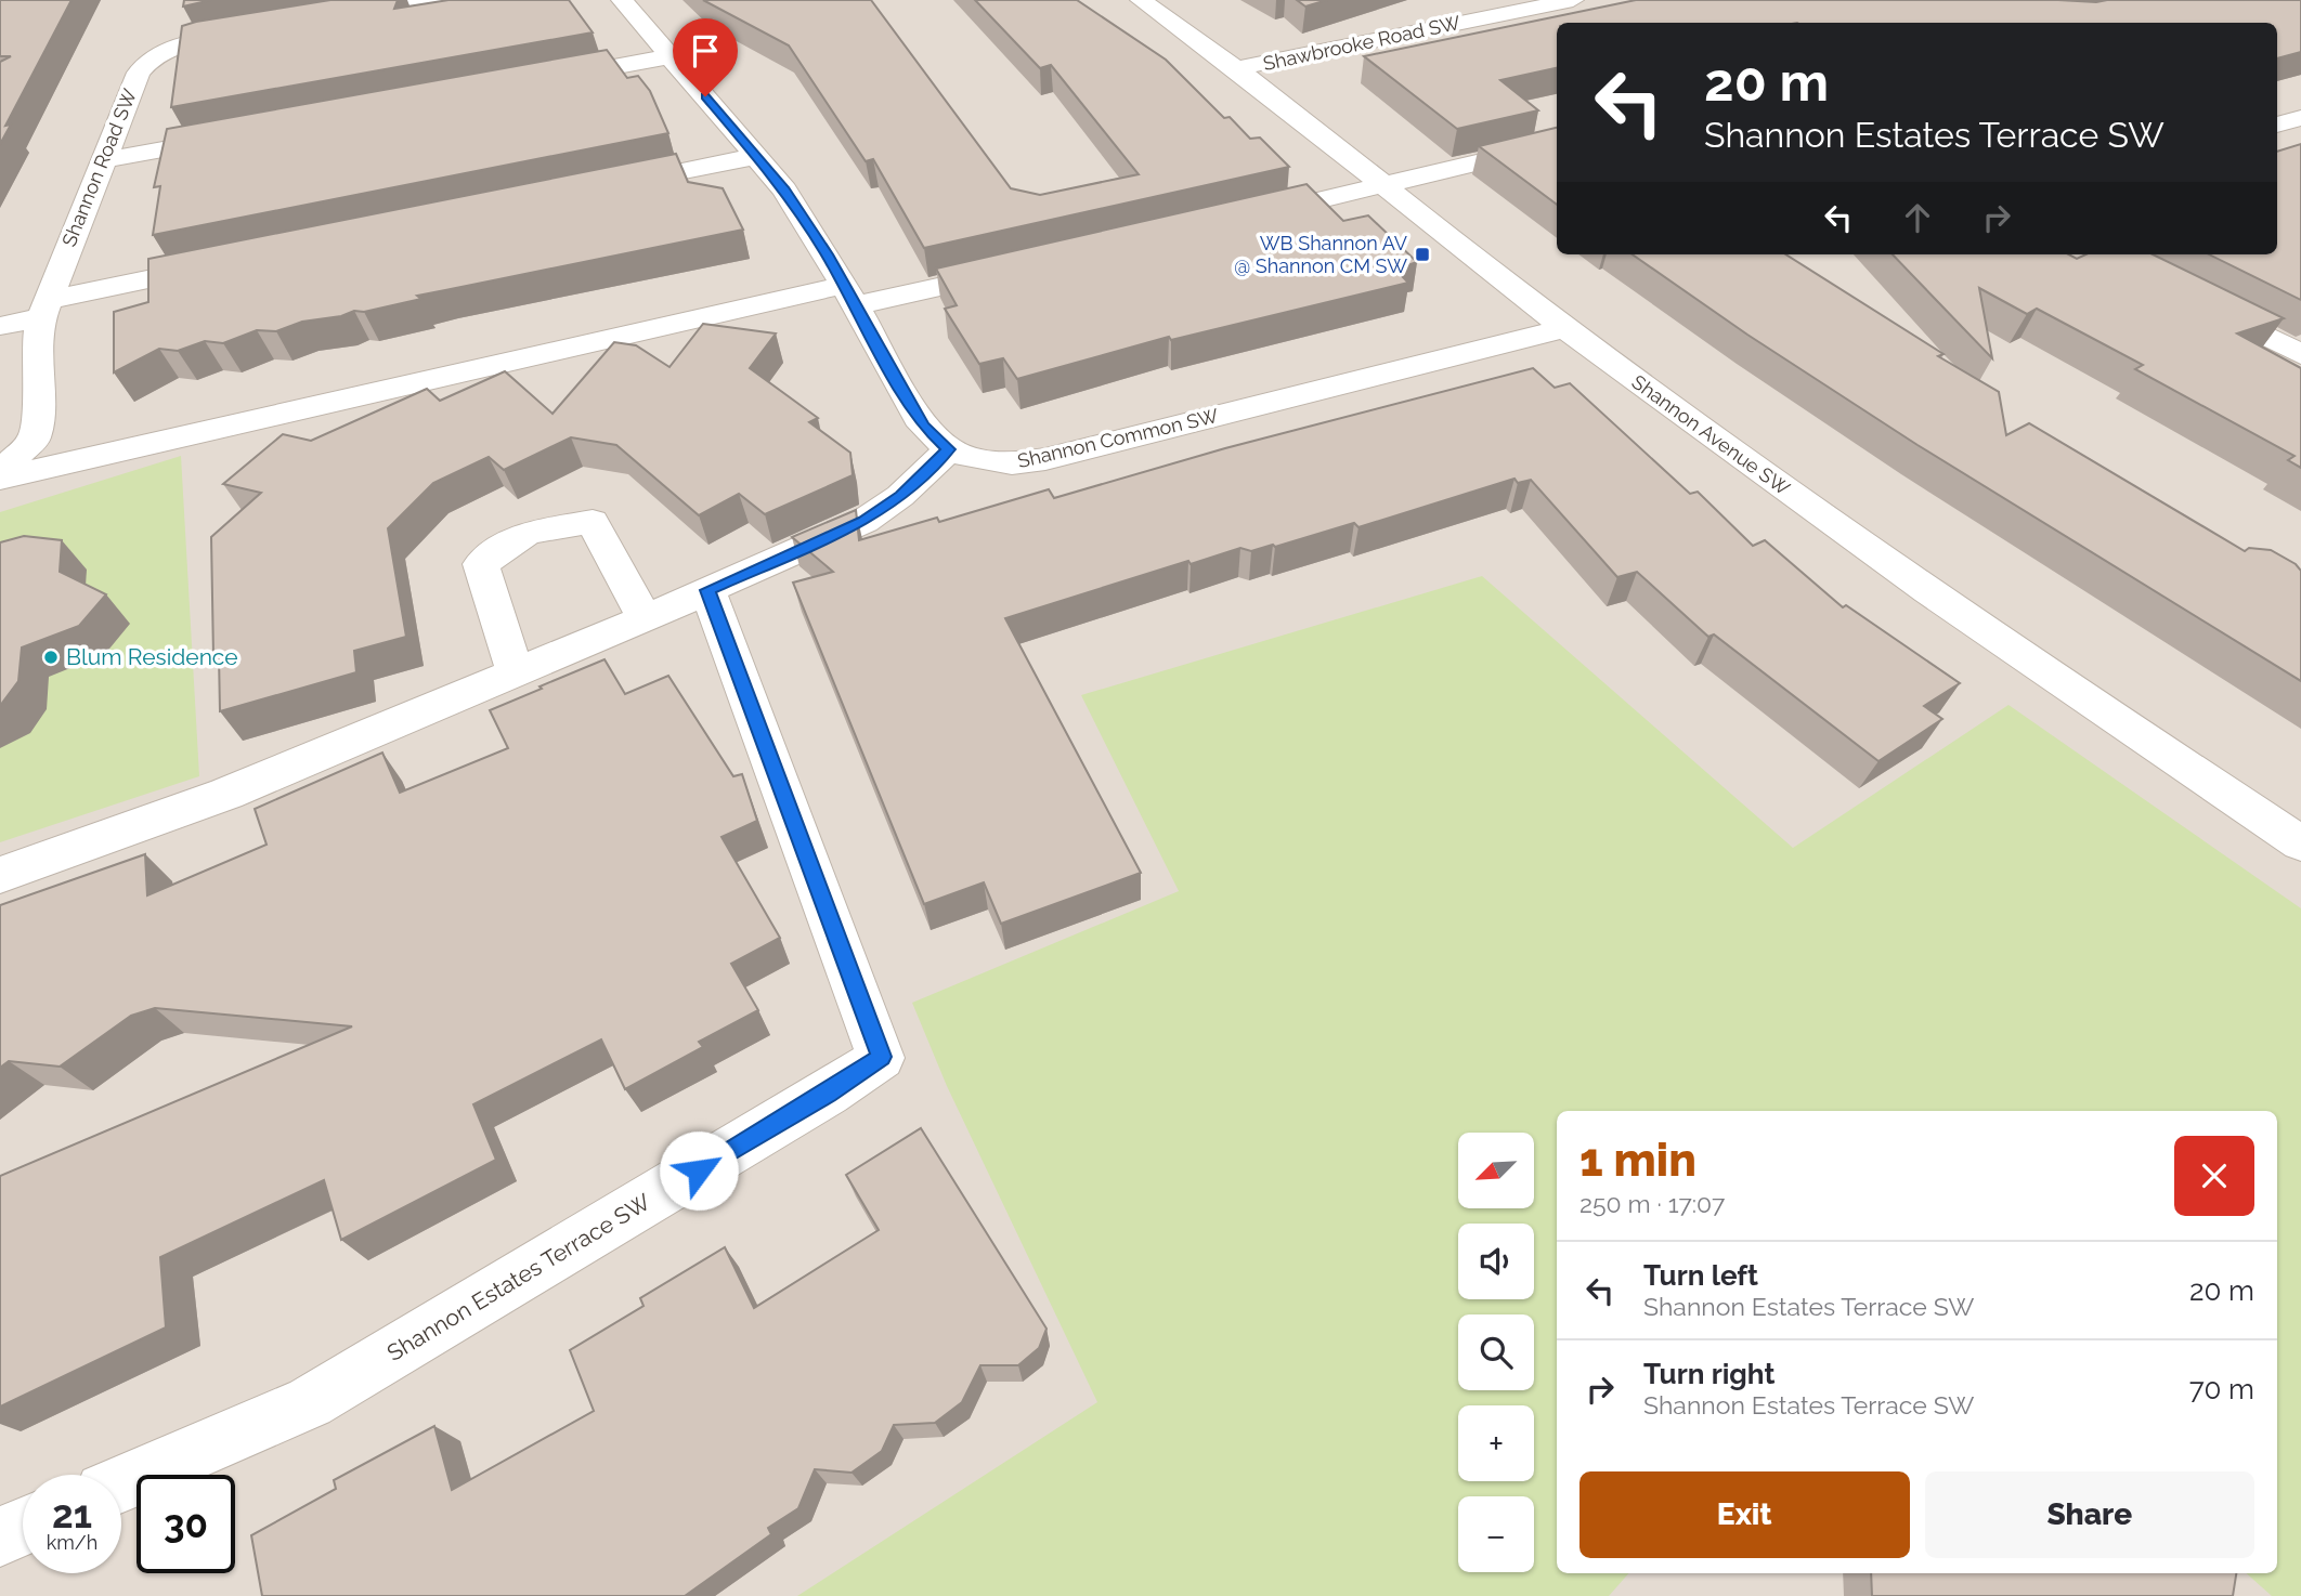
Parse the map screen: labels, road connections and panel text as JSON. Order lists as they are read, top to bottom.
{
  "streets": {
    "street": [
      "Shawbrooke Road SW",
      "Shannon Road SW",
      "Shannon Avenue SW",
      "Shannon Common SW",
      "Shannon Estates Terrace SW"
    ]
  },
  "crossings": [
    ["Shawbrooke Road SW", "Shannon Avenue SW"],
    ["Shannon Avenue SW", "Shannon Common SW"]
  ],
  "places": {
    "transit": ["WB Shannon AV @ Shannon CM SW"],
    "other": ["Blum Residence"]
  },
  "north": "bottom left",
  "page": {
    "turn": ["20 m", "Shannon Estates Terrace SW"],
    "heading": ["1 min", "250 m · 17:07"],
    "map_buttons": ["+", "−"],
    "list": [
      {
        "name": "Turn left",
        "note": "Shannon Estates Terrace SW",
        "value": "20 m"
      },
      {
        "name": "Turn right",
        "note": "Shannon Estates Terrace SW",
        "value": "70 m"
      }
    ],
    "buttons": ["Exit", "Share"],
    "speed": "21 km/h",
    "limit": "30"
  }
}
